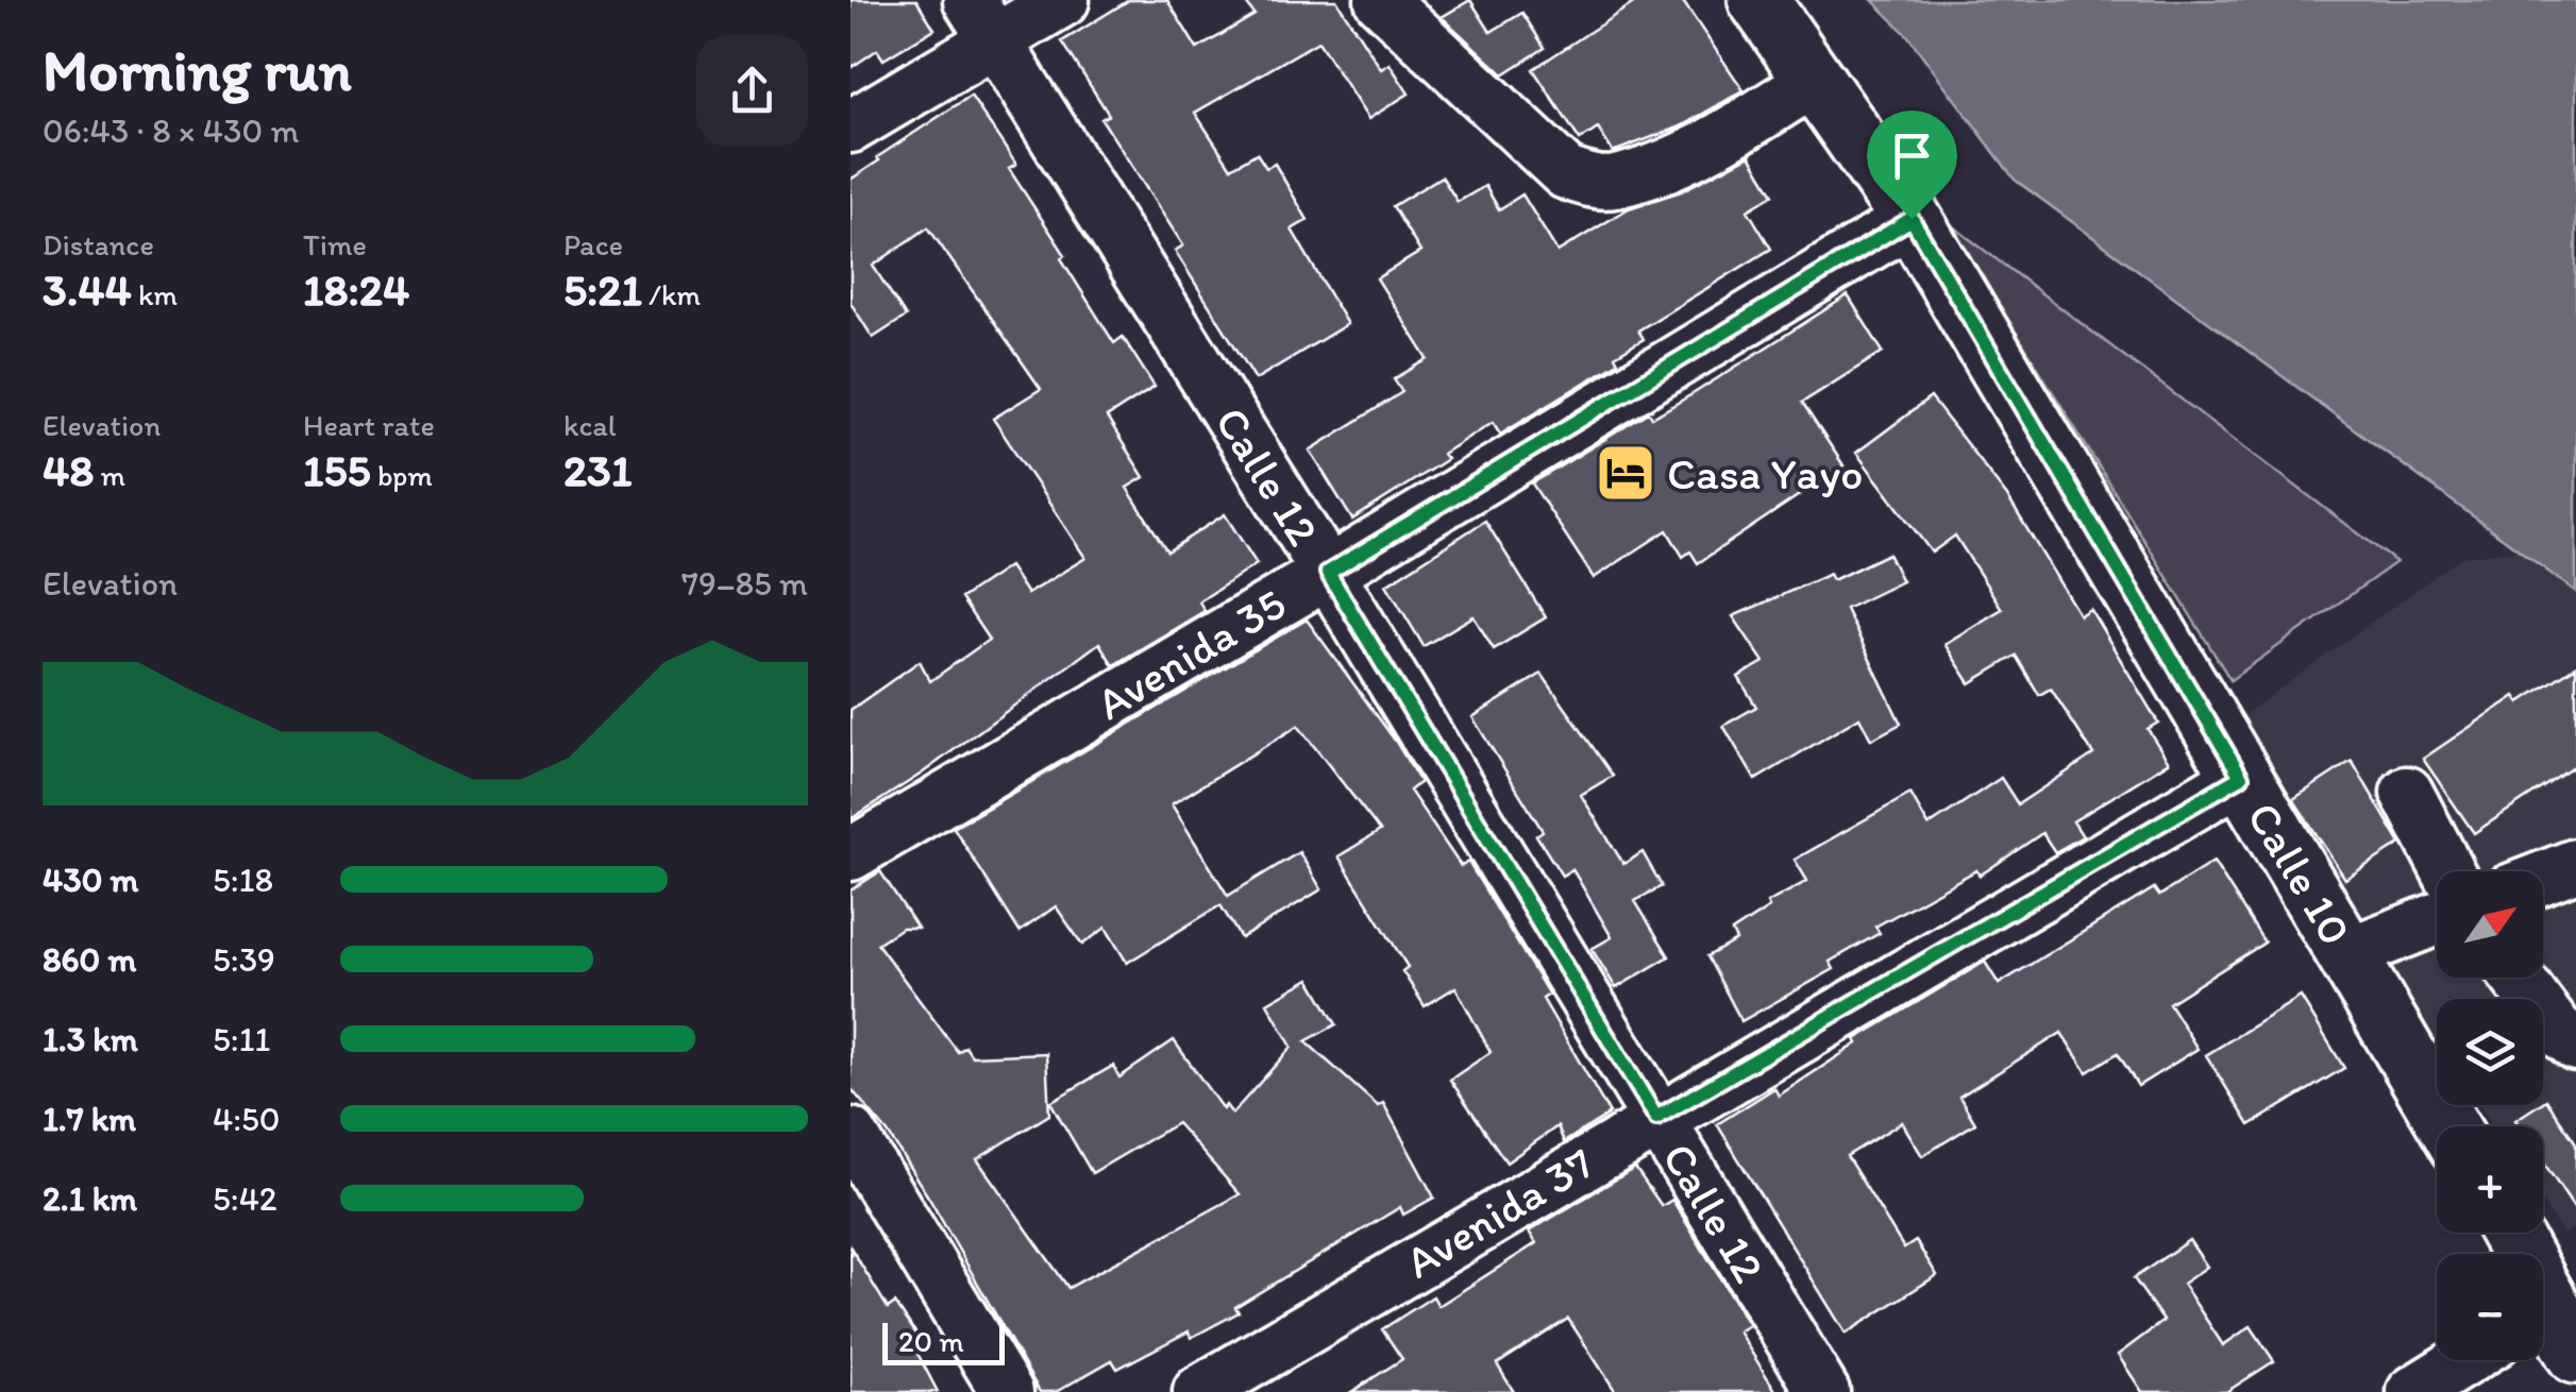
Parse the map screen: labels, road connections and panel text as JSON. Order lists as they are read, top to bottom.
{
  "streets": {
    "main road": ["Calle 10"],
    "street": ["Calle 12", "Avenida 35", "Avenida 37"]
  },
  "crossings": [
    ["Calle 12", "Avenida 35"],
    ["Calle 12", "Avenida 37"],
    ["Avenida 35", "Calle 10"],
    ["Calle 10", "Avenida 37"]
  ],
  "places": {
    "hotel": ["Casa Yayo"]
  },
  "scale_bar": "20 m",
  "north": "top right",
  "page": {
    "heading": ["Morning run", "06:43 · 8 × 430 m"],
    "stats": [
      ["Distance", "3.44 km"],
      ["Time", "18:24"],
      ["Pace", "5:21 /km"],
      ["Elevation", "48 m"],
      ["Heart rate", "155 bpm"],
      ["kcal", "231"]
    ],
    "chart": ["Elevation", "79–85 m"],
    "list": [
      {
        "name": "430 m",
        "note": "5:18"
      },
      {
        "name": "860 m",
        "note": "5:39"
      },
      {
        "name": "1.3 km",
        "note": "5:11"
      },
      {
        "name": "1.7 km",
        "note": "4:50"
      },
      {
        "name": "2.1 km",
        "note": "5:42"
      }
    ],
    "map_buttons": ["+", "−"],
    "scale": "20 m"
  }
}
